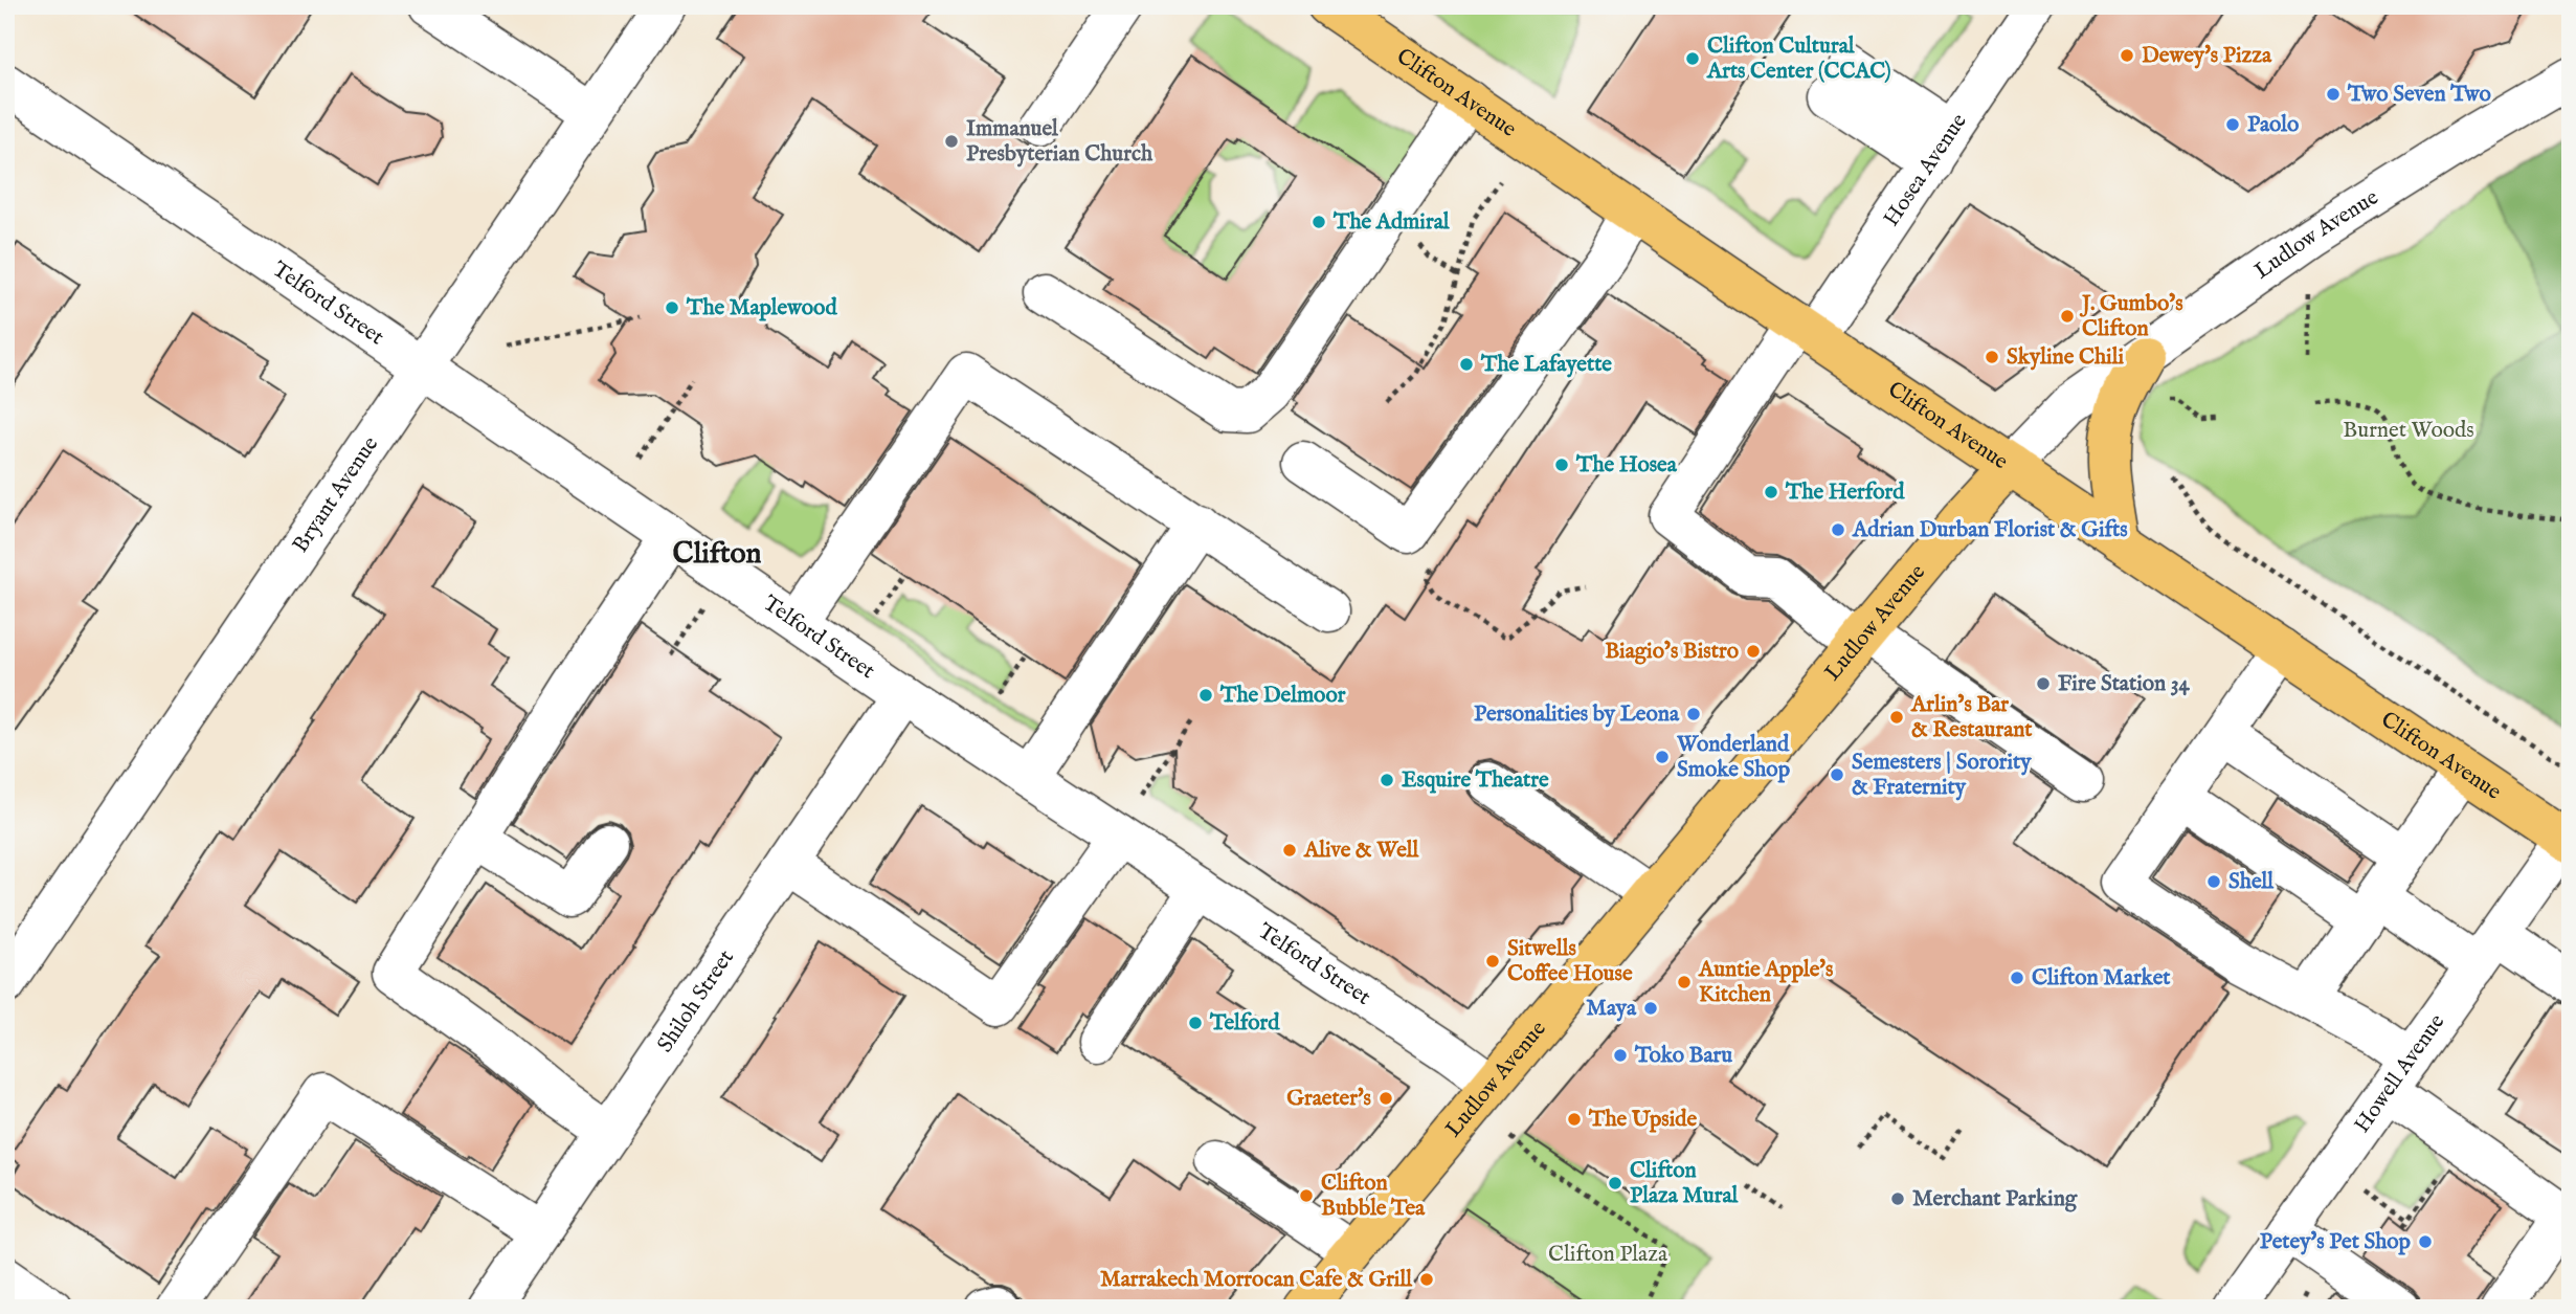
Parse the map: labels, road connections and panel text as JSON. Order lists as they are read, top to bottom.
{
  "streets": {
    "main road": ["Clifton Avenue", "Ludlow Avenue"],
    "street": [
      "Hosea Avenue",
      "Telford Street",
      "Bryant Avenue",
      "Shiloh Street",
      "Howell Avenue"
    ]
  },
  "crossings": [
    ["Clifton Avenue", "Hosea Avenue"],
    ["Clifton Avenue", "Ludlow Avenue"],
    ["Clifton Avenue", "Howell Avenue"],
    ["Hosea Avenue", "Ludlow Avenue"],
    ["Ludlow Avenue", "Telford Street"],
    ["Telford Street", "Bryant Avenue"],
    ["Telford Street", "Shiloh Street"]
  ],
  "districts": ["Clifton"],
  "parks": ["Burnet Woods", "Clifton Plaza"],
  "places": [
    "Dewey's Pizza",
    "Clifton Cultural Arts Center (CCAC)",
    "Two Seven Two",
    "Paolo",
    "Immanuel Presbyterian Church",
    "The Admiral",
    "The Maplewood",
    "J. Gumbo’s Clifton",
    "Skyline Chili",
    "The Lafayette",
    "The Hosea",
    "The Herford",
    "Adrian Durban Florist & Gifts",
    "Biagio’s Bistro",
    "Fire Station 34",
    "The Delmoor",
    "Personalities by Leona",
    "Arlin’s Bar & Restaurant",
    "Wonderland Smoke Shop",
    "Semesters | Sorority & Fraternity",
    "Esquire Theatre",
    "Alive & Well",
    "Shell",
    "Sitwells Coffee House",
    "Clifton Market",
    "Auntie Apple's Kitchen",
    "Maya",
    "Telford",
    "Toko Baru",
    "Graeter's",
    "The Upside",
    "Clifton Plaza Mural",
    "Clifton Bubble Tea",
    "Merchant Parking",
    "Petey's Pet Shop",
    "Marrakech Morrocan Cafe & Grill"
  ]
}
